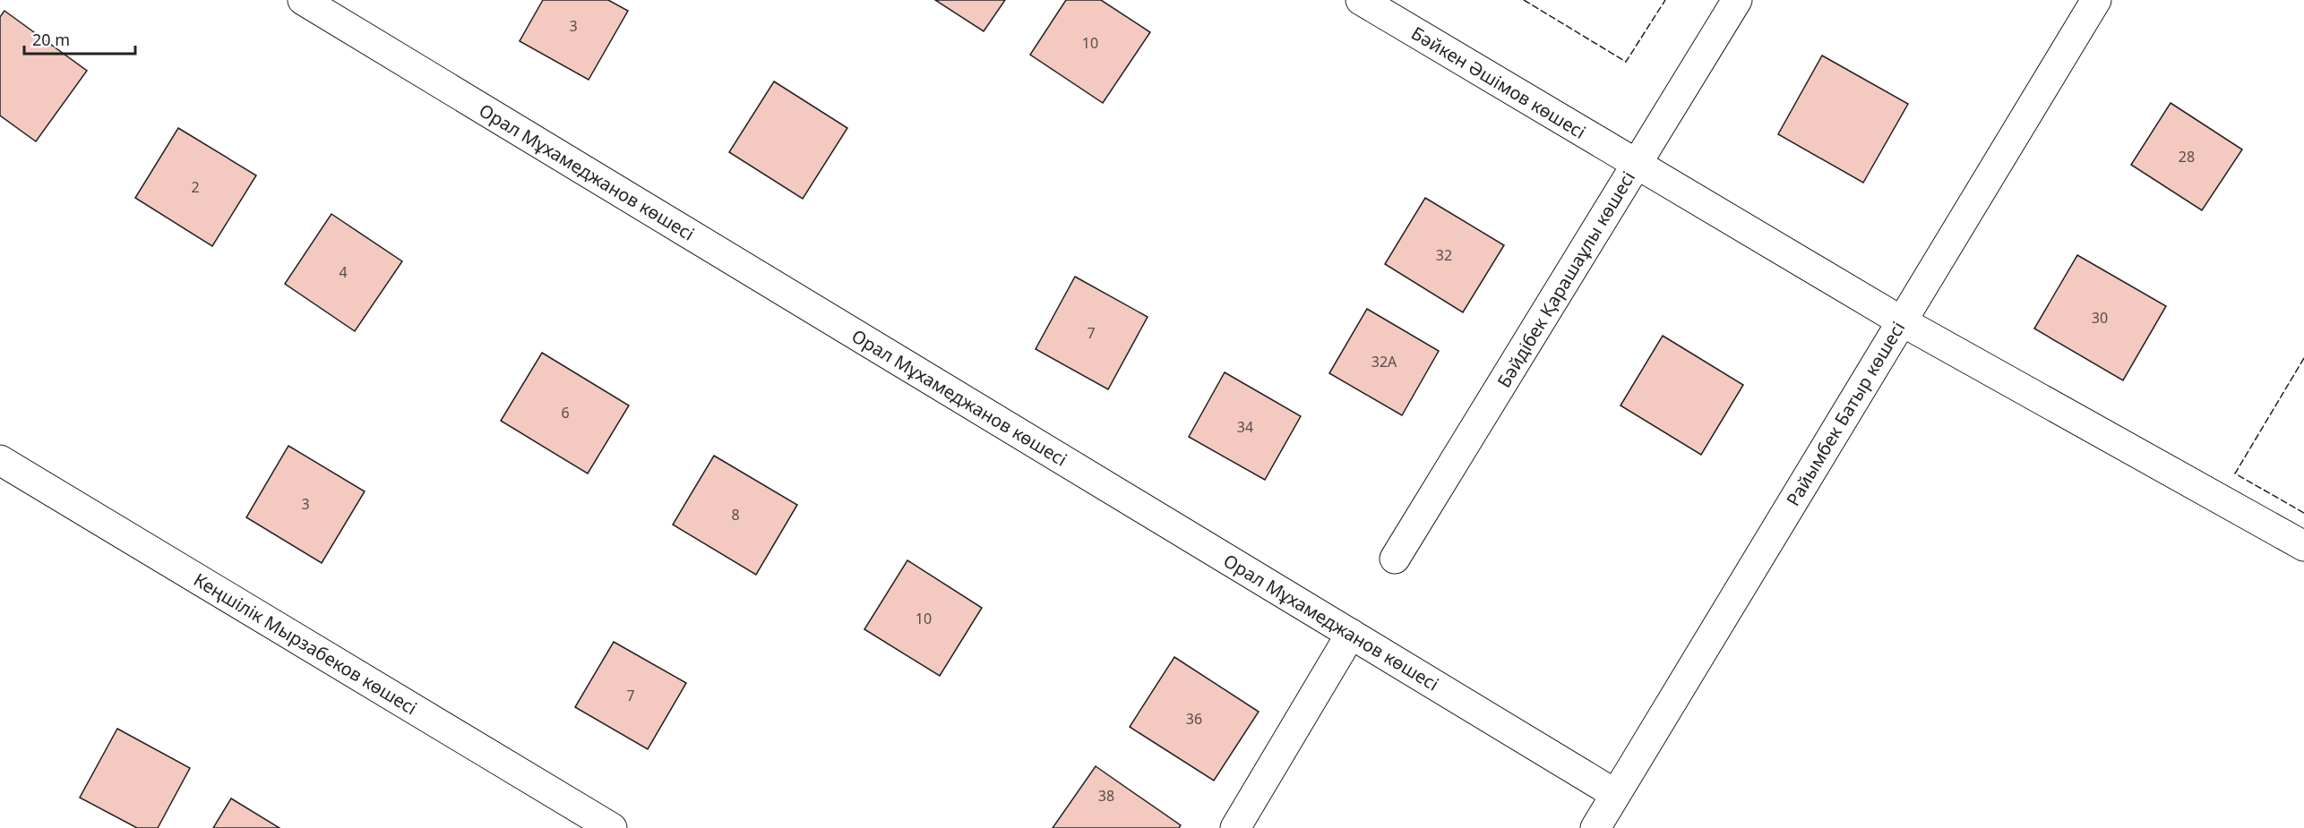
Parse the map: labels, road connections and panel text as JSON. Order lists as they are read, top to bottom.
{
  "streets": {
    "street": [
      "Бәйкен Әшімов көшесі",
      "Орал Мұхамеджанов көшесі",
      "Бәйдібек Қарашаұлы көшесі",
      "Райымбек Батыр көшесі",
      "Кеңшілік Мырзабеков көшесі"
    ]
  },
  "crossings": [
    ["Бәйкен Әшімов көшесі", "Бәйдібек Қарашаұлы көшесі"],
    ["Бәйкен Әшімов көшесі", "Райымбек Батыр көшесі"],
    ["Орал Мұхамеджанов көшесі", "Райымбек Батыр көшесі"]
  ],
  "house_numbers": [
    "3",
    "10",
    "28",
    "2",
    "32",
    "4",
    "30",
    "7",
    "32А",
    "6",
    "34",
    "3",
    "8",
    "10",
    "7",
    "36",
    "38"
  ],
  "scale_bar": "20 m"
}
